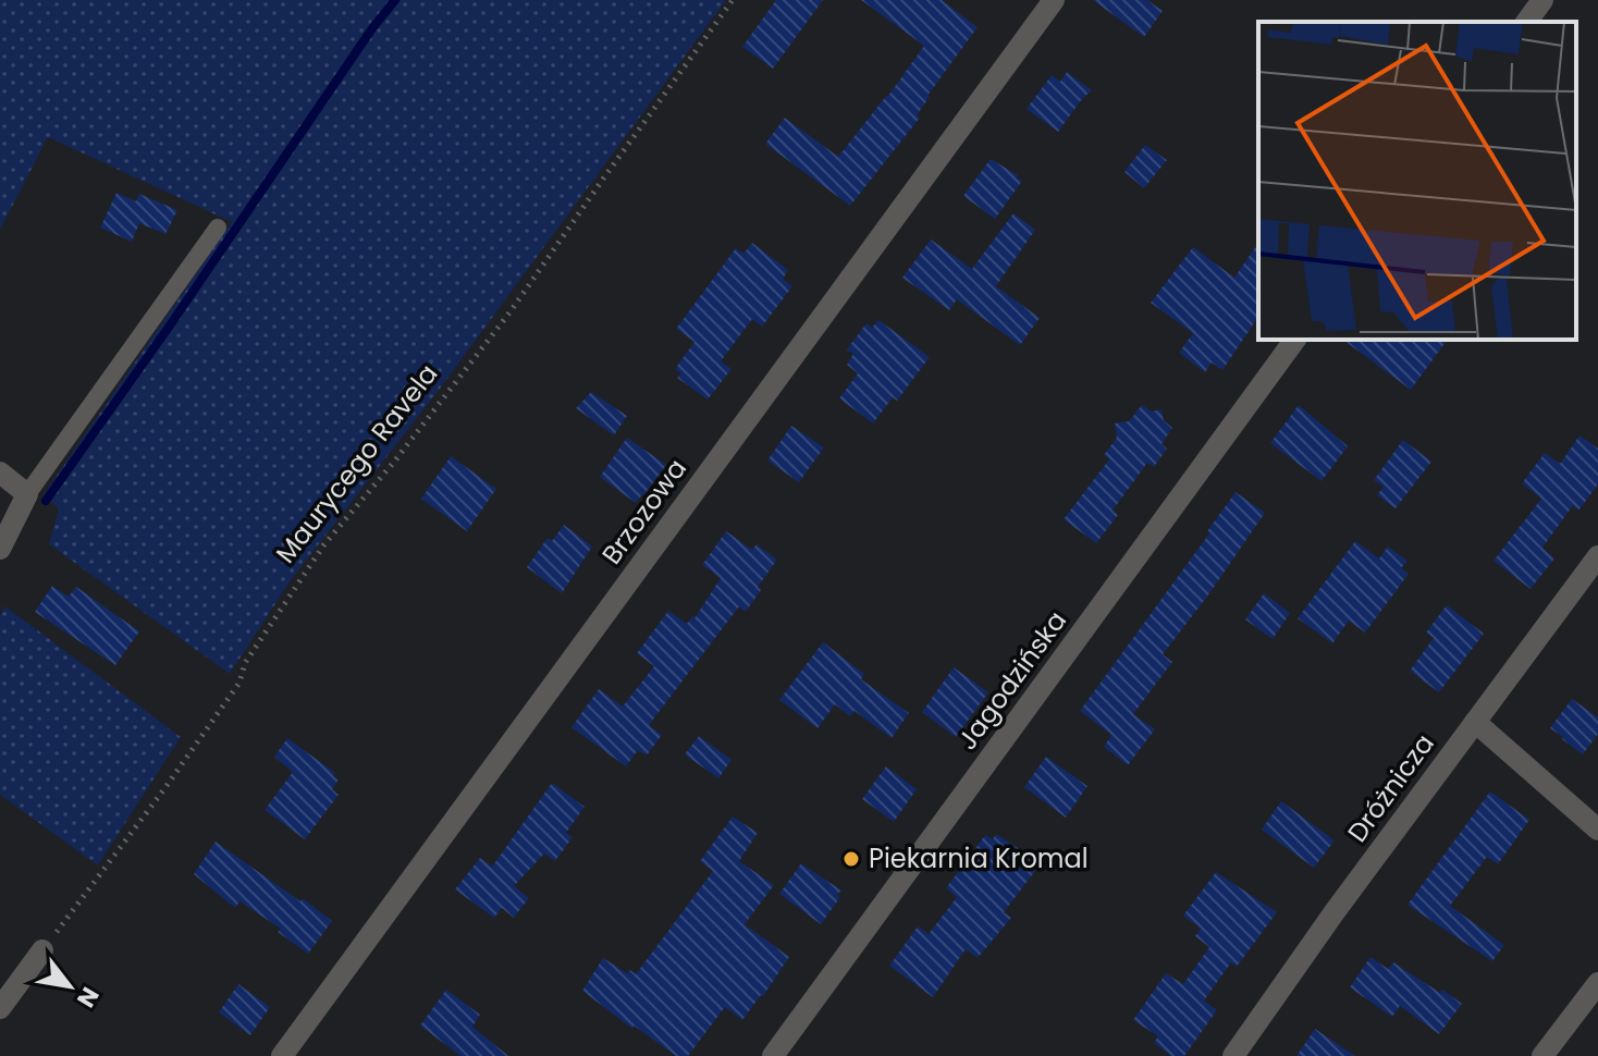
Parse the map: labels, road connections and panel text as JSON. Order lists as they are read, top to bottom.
{
  "streets": {
    "street": ["Brzozowa", "Jagodzińska", "Dróżnicza"],
    "path": ["Maurycego Ravela"]
  },
  "places": ["Piekarnia Kromal"],
  "north": "bottom right"
}
